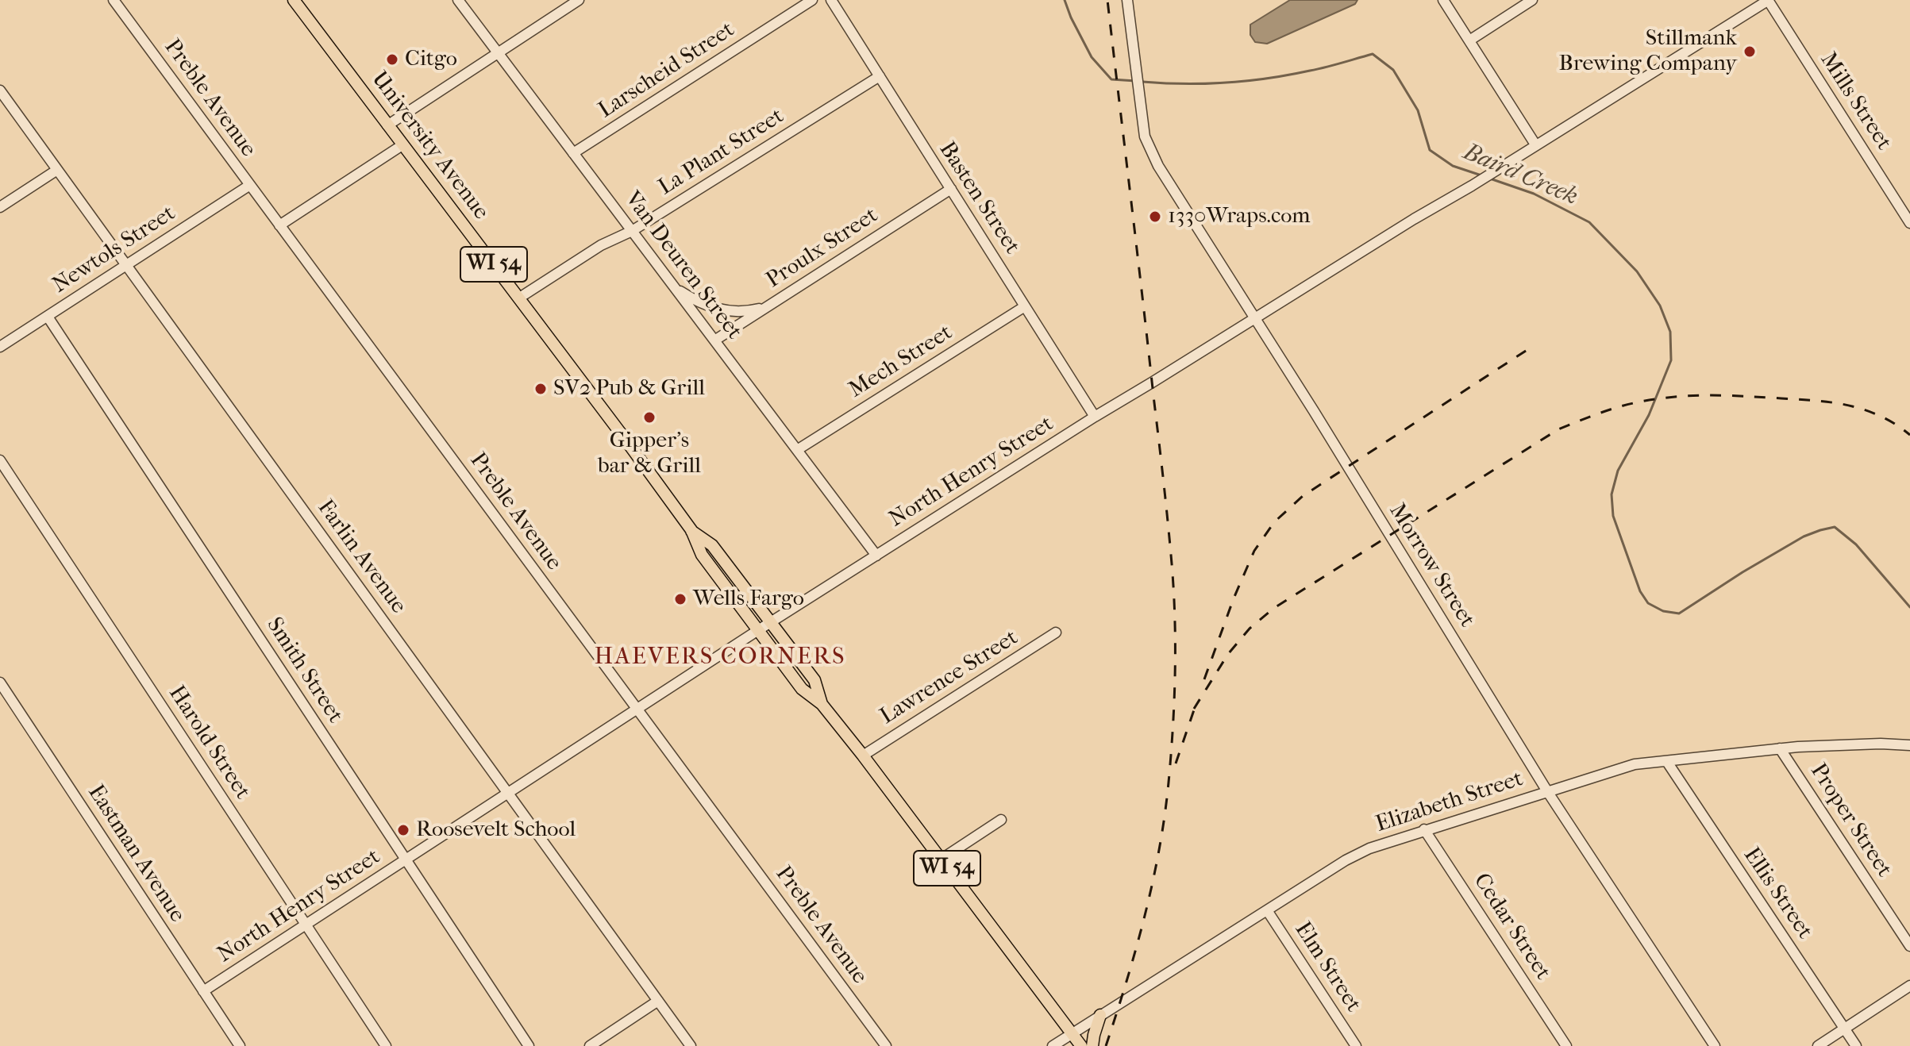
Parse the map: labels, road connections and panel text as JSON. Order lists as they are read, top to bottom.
{
  "streets": {
    "main road": ["University Avenue", "WI 54"],
    "street": [
      "Larscheid Street",
      "Preble Avenue",
      "Mills Street",
      "La Plant Street",
      "Basten Street",
      "Proulx Street",
      "Newtols Street",
      "Van Deuren Street",
      "Mech Street",
      "North Henry Street",
      "Farlin Avenue",
      "Morrow Street",
      "Smith Street",
      "Lawrence Street",
      "Harold Street",
      "Elizabeth Street",
      "Proper Street",
      "Eastman Avenue",
      "Ellis Street",
      "Cedar Street",
      "Elm Street"
    ]
  },
  "crossings": [
    ["Larscheid Street", "Van Deuren Street"],
    ["Preble Avenue", "Newtols Street"],
    ["Preble Avenue", "North Henry Street"],
    ["Mills Street", "North Henry Street"],
    ["University Avenue", "La Plant Street"],
    ["University Avenue", "North Henry Street"],
    ["University Avenue", "Lawrence Street"],
    ["University Avenue", "Elizabeth Street"],
    ["La Plant Street", "Basten Street"],
    ["La Plant Street", "Van Deuren Street"],
    ["Basten Street", "Proulx Street"],
    ["Basten Street", "Mech Street"],
    ["Basten Street", "North Henry Street"],
    ["Proulx Street", "Van Deuren Street"],
    ["Newtols Street", "Farlin Avenue"],
    ["Newtols Street", "Smith Street"],
    ["Van Deuren Street", "Mech Street"],
    ["Van Deuren Street", "North Henry Street"],
    ["North Henry Street", "Farlin Avenue"],
    ["North Henry Street", "Morrow Street"],
    ["North Henry Street", "Smith Street"],
    ["North Henry Street", "Harold Street"],
    ["North Henry Street", "Eastman Avenue"],
    ["Morrow Street", "Elizabeth Street"],
    ["Elizabeth Street", "Proper Street"],
    ["Elizabeth Street", "Ellis Street"],
    ["Elizabeth Street", "Cedar Street"],
    ["Elizabeth Street", "Elm Street"]
  ],
  "districts": ["HAEVERS CORNERS"],
  "water": ["Baird Creek"],
  "places": [
    "Stillmank Brewing Company",
    "Citgo",
    "1330Wraps.com",
    "SV2 Pub & Grill",
    "Gipper's bar & Grill",
    "Wells Fargo",
    "Roosevelt School"
  ]
}
